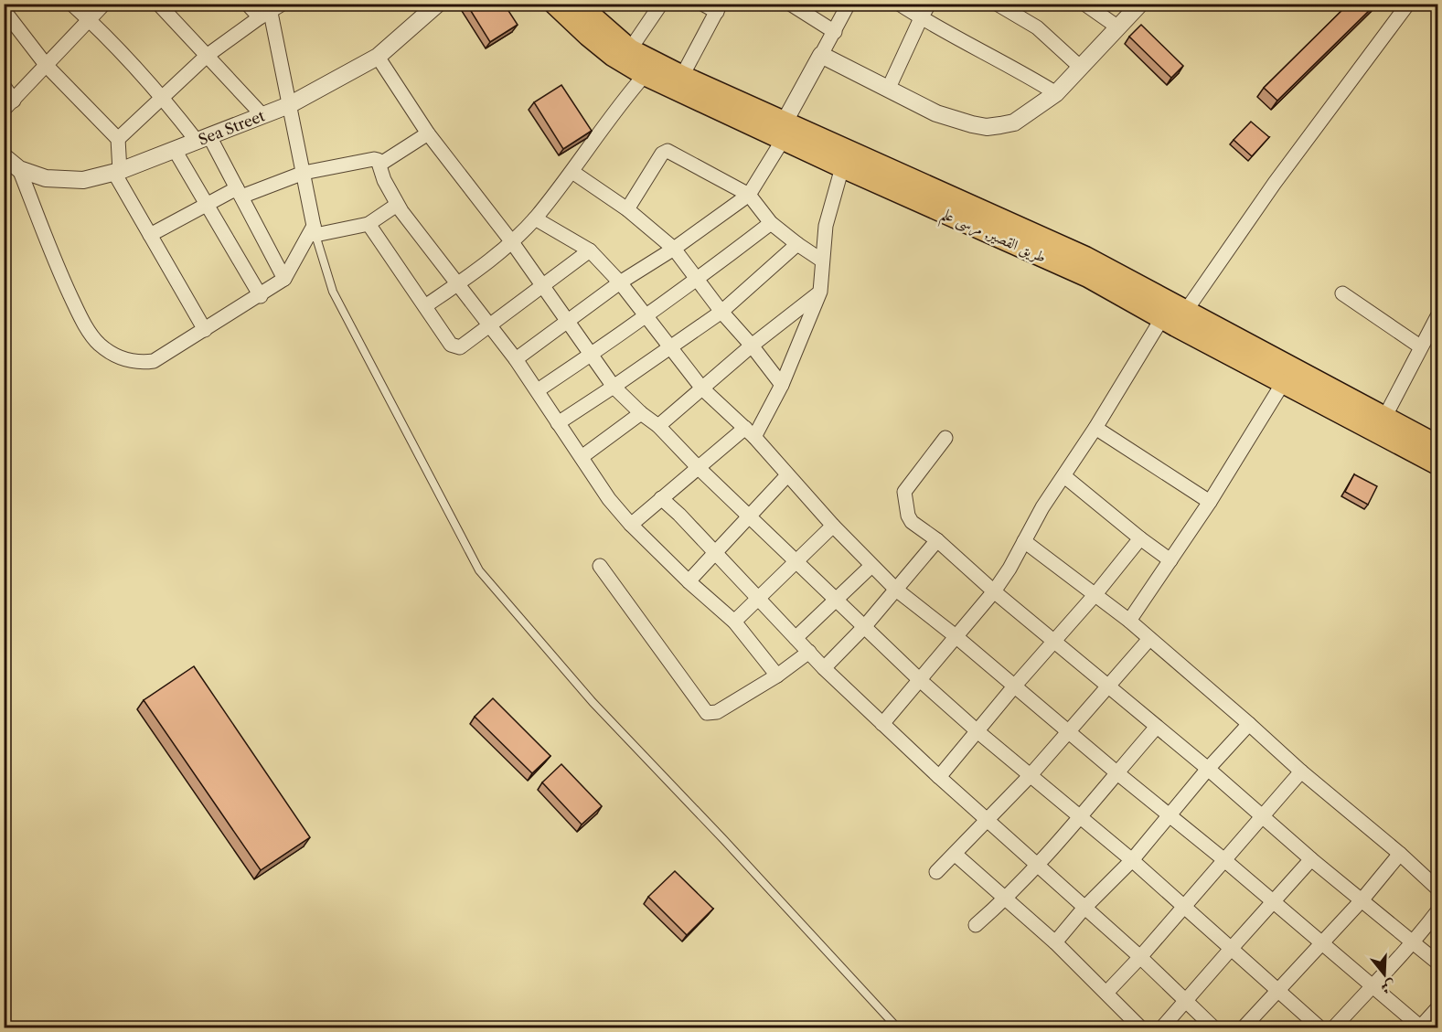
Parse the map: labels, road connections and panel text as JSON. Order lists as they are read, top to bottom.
{
  "streets": {
    "main road": ["طريق القصير, مرسى علم"],
    "street": ["Sea Street"]
  },
  "north": "bottom"
}
